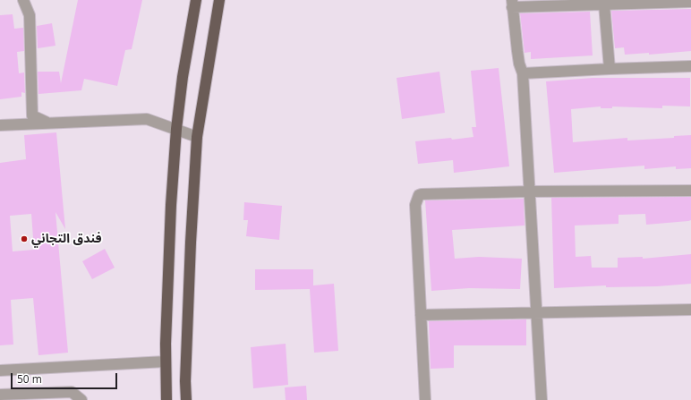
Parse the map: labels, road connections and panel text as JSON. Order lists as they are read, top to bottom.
{
  "places": ["فندق التجاني"],
  "scale_bar": "50 m"
}
